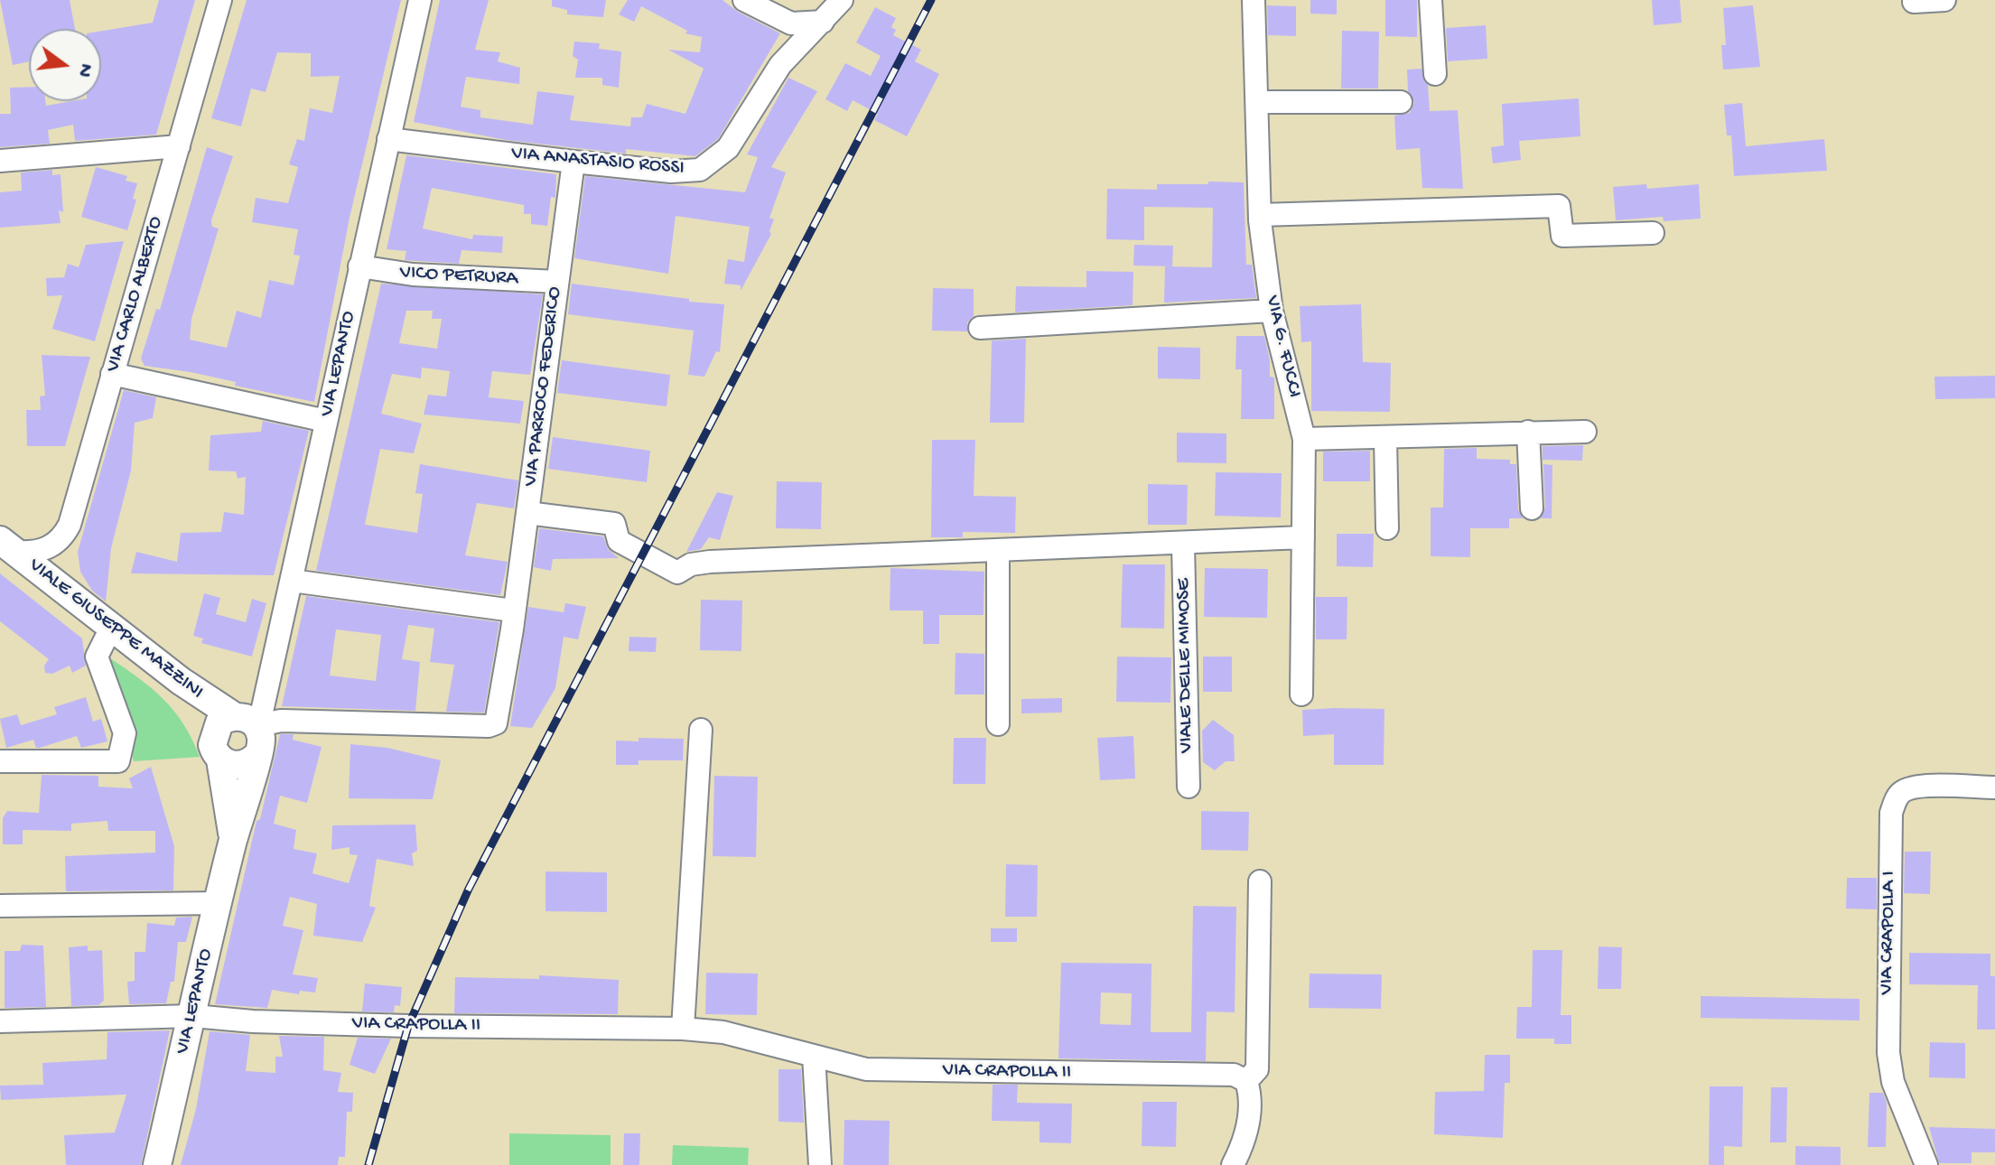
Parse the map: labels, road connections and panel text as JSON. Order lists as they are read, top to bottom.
{
  "streets": {
    "main road": ["VIA LEPANTO", "VIALE GIUSEPPE MAZZINI"],
    "street": [
      "VIA ANASTASIO ROSSI",
      "VICO PETRURA",
      "VIA CARLO ALBERTO",
      "VIA G. FUCCI",
      "VIA PARROCO FEDERICO",
      "VIALE DELLE MIMOSE",
      "VIA CRAPOLLA I",
      "VIA CRAPOLLA II"
    ]
  },
  "crossings": [
    ["VIA ANASTASIO ROSSI", "VIA LEPANTO"],
    ["VIA ANASTASIO ROSSI", "VIA PARROCO FEDERICO"],
    ["VICO PETRURA", "VIA LEPANTO"],
    ["VICO PETRURA", "VIA PARROCO FEDERICO"],
    ["VIA CARLO ALBERTO", "VIALE GIUSEPPE MAZZINI"],
    ["VIA LEPANTO", "VIA PARROCO FEDERICO"],
    ["VIA LEPANTO", "VIALE GIUSEPPE MAZZINI"],
    ["VIA LEPANTO", "VIA CRAPOLLA II"],
    ["VIA PARROCO FEDERICO", "VIALE GIUSEPPE MAZZINI"]
  ],
  "north": "right"
}
